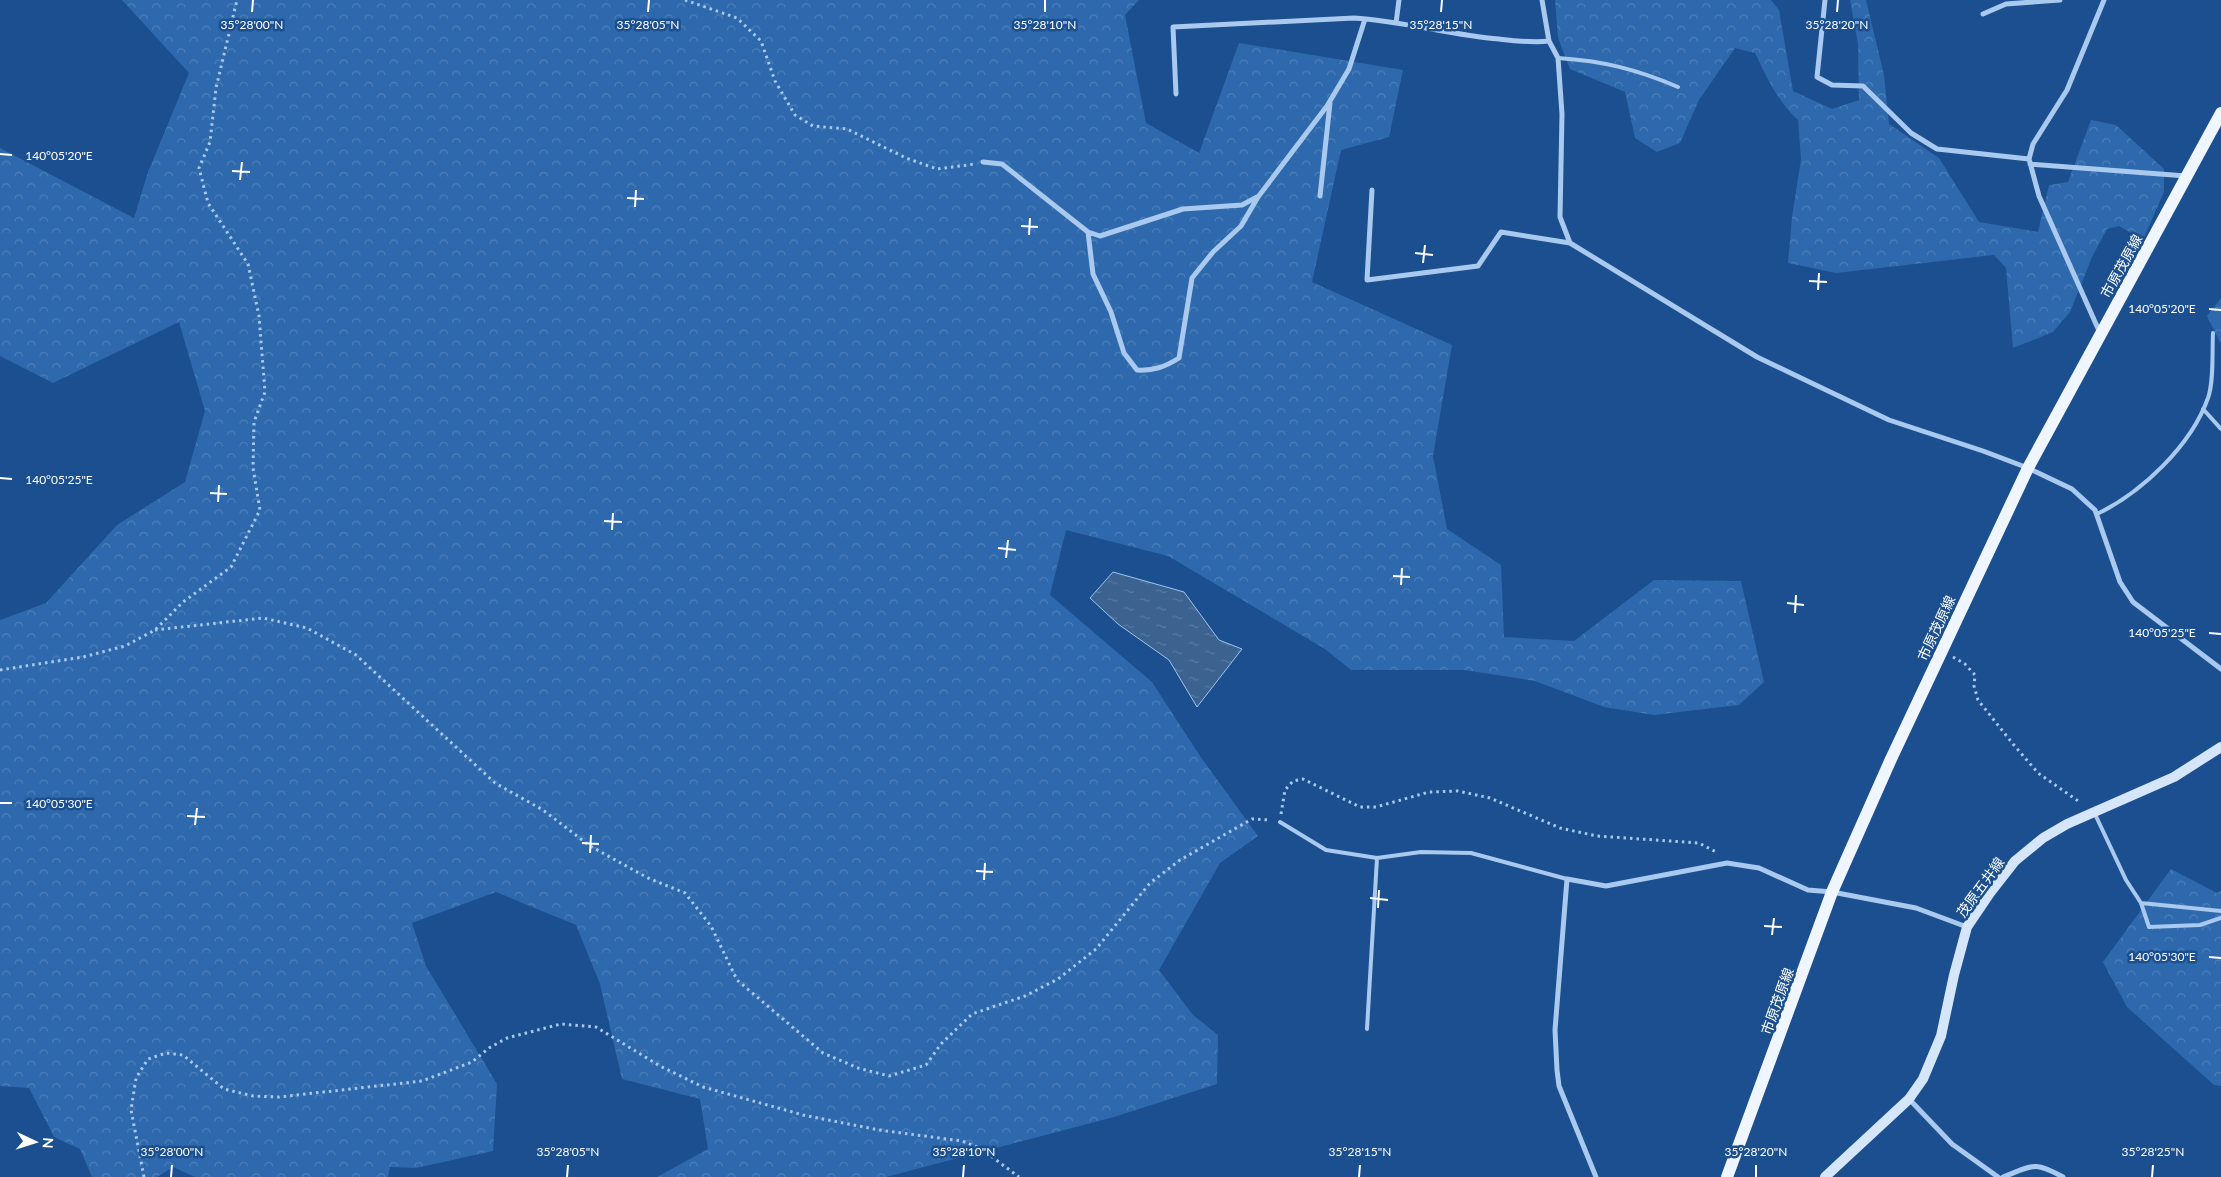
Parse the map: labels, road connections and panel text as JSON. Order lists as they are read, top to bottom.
{
  "streets": {
    "main road": ["市原茂原線", "茂原五井線"]
  },
  "north": "right",
  "coordinates": [
    "35°28'00\"N",
    "35°28'05\"N",
    "35°28'10\"N",
    "35°28'15\"N",
    "35°28'20\"N",
    "140°05'20\"E",
    "140°05'25\"E",
    "140°05'30\"E",
    "35°28'25\"N"
  ]
}
